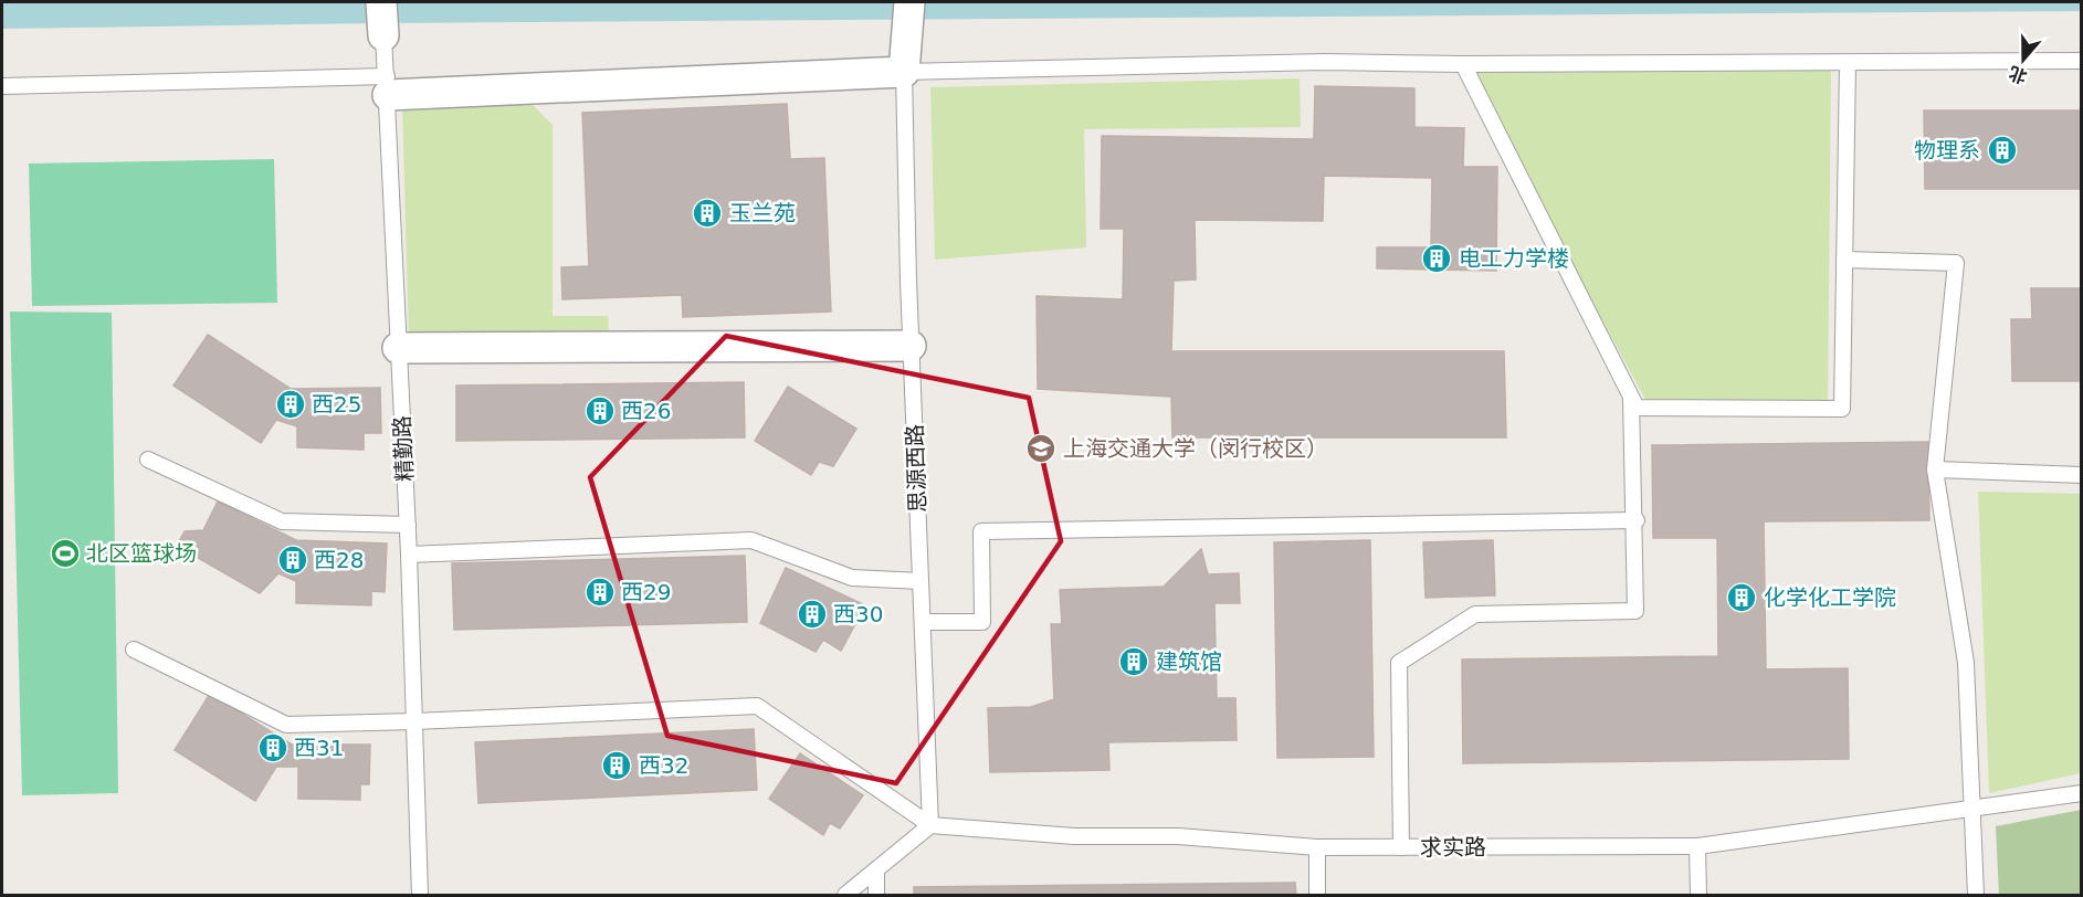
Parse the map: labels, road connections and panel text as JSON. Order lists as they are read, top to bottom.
{
  "streets": {
    "street": ["精勤路", "思源西路"],
    "lane": ["求实路"]
  },
  "crossings": [
    ["思源西路", "求实路"]
  ],
  "places": {
    "building": [
      "物理系",
      "玉兰苑",
      "电工力学楼",
      "西25",
      "西26",
      "西28",
      "西29",
      "化学化工学院",
      "西30",
      "建筑馆",
      "西31",
      "西32"
    ],
    "school or university": ["上海交通大学（闵行校区）"],
    "sports": ["北区篮球场"]
  },
  "north": "bottom"
}
